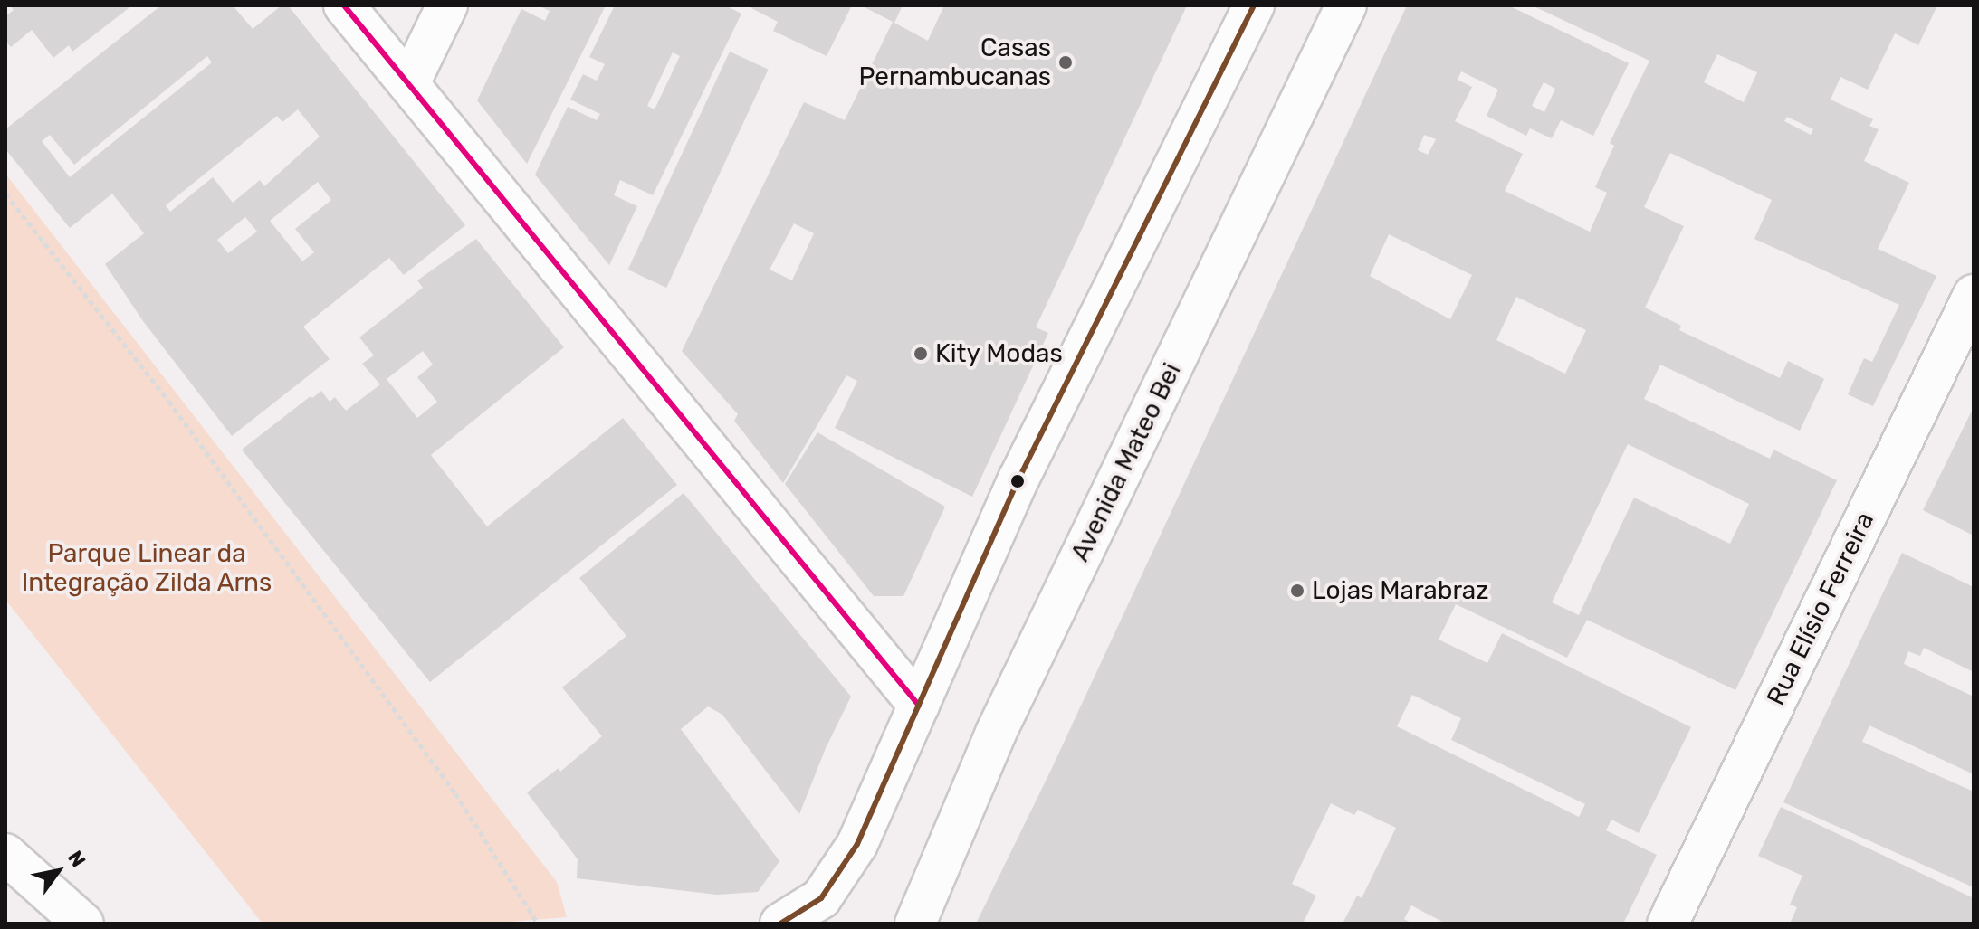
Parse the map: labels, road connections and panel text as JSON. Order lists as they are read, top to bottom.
{
  "streets": {
    "main road": ["Avenida Mateo Bei", "Rua Elísio Ferreira"]
  },
  "parks": ["Parque Linear da Integração Zilda Arns"],
  "places": ["Casas Pernambucanas", "Kity Modas", "Lojas Marabraz"],
  "north": "top right"
}
